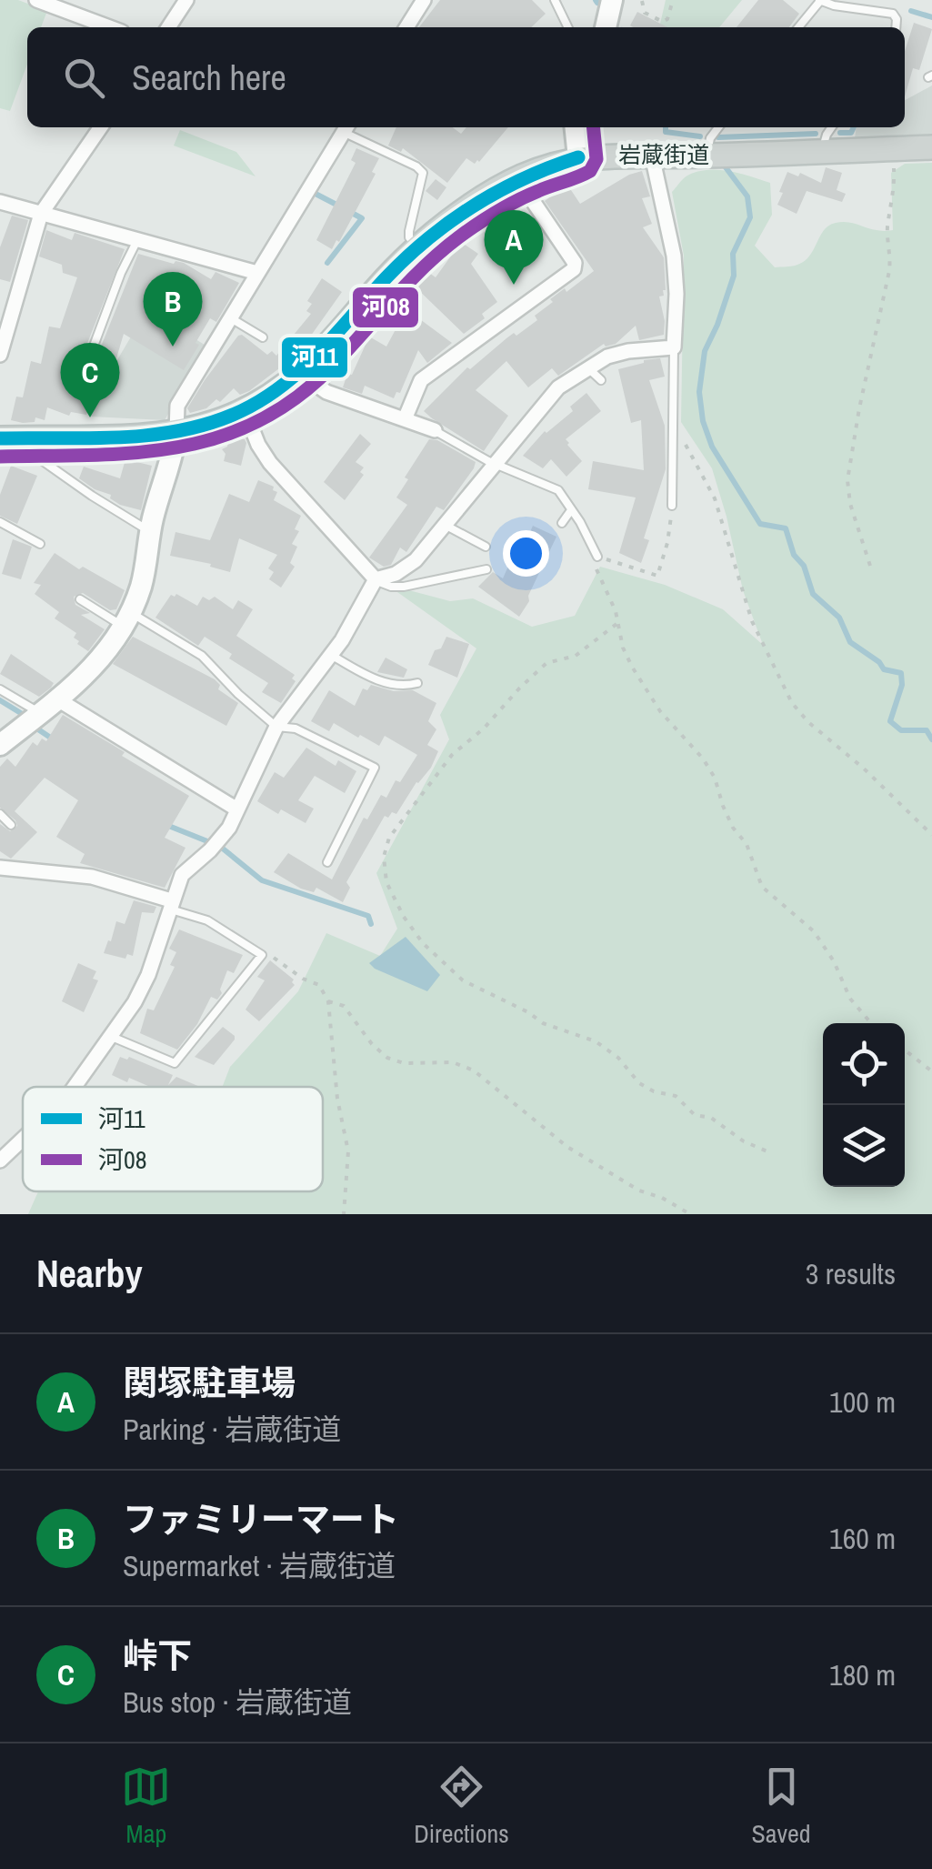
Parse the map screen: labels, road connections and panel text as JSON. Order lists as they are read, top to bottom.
{
  "streets": {
    "main road": ["岩蔵街道"]
  },
  "lines": ["transit line 河08", "transit line 河11"],
  "legend": ["河11", "河08"],
  "page": {
    "search": "Search here",
    "pins": ["A", "B", "C"],
    "heading": ["Nearby", "3 results"],
    "list": [
      {
        "mark": "A",
        "name": "関塚駐車場",
        "note": "Parking · 岩蔵街道",
        "value": "100 m"
      },
      {
        "mark": "B",
        "name": "ファミリーマート",
        "note": "Supermarket · 岩蔵街道",
        "value": "160 m"
      },
      {
        "mark": "C",
        "name": "峠下",
        "note": "Bus stop · 岩蔵街道",
        "value": "180 m"
      }
    ],
    "nav": ["Map", "Directions", "Saved"]
  }
}
